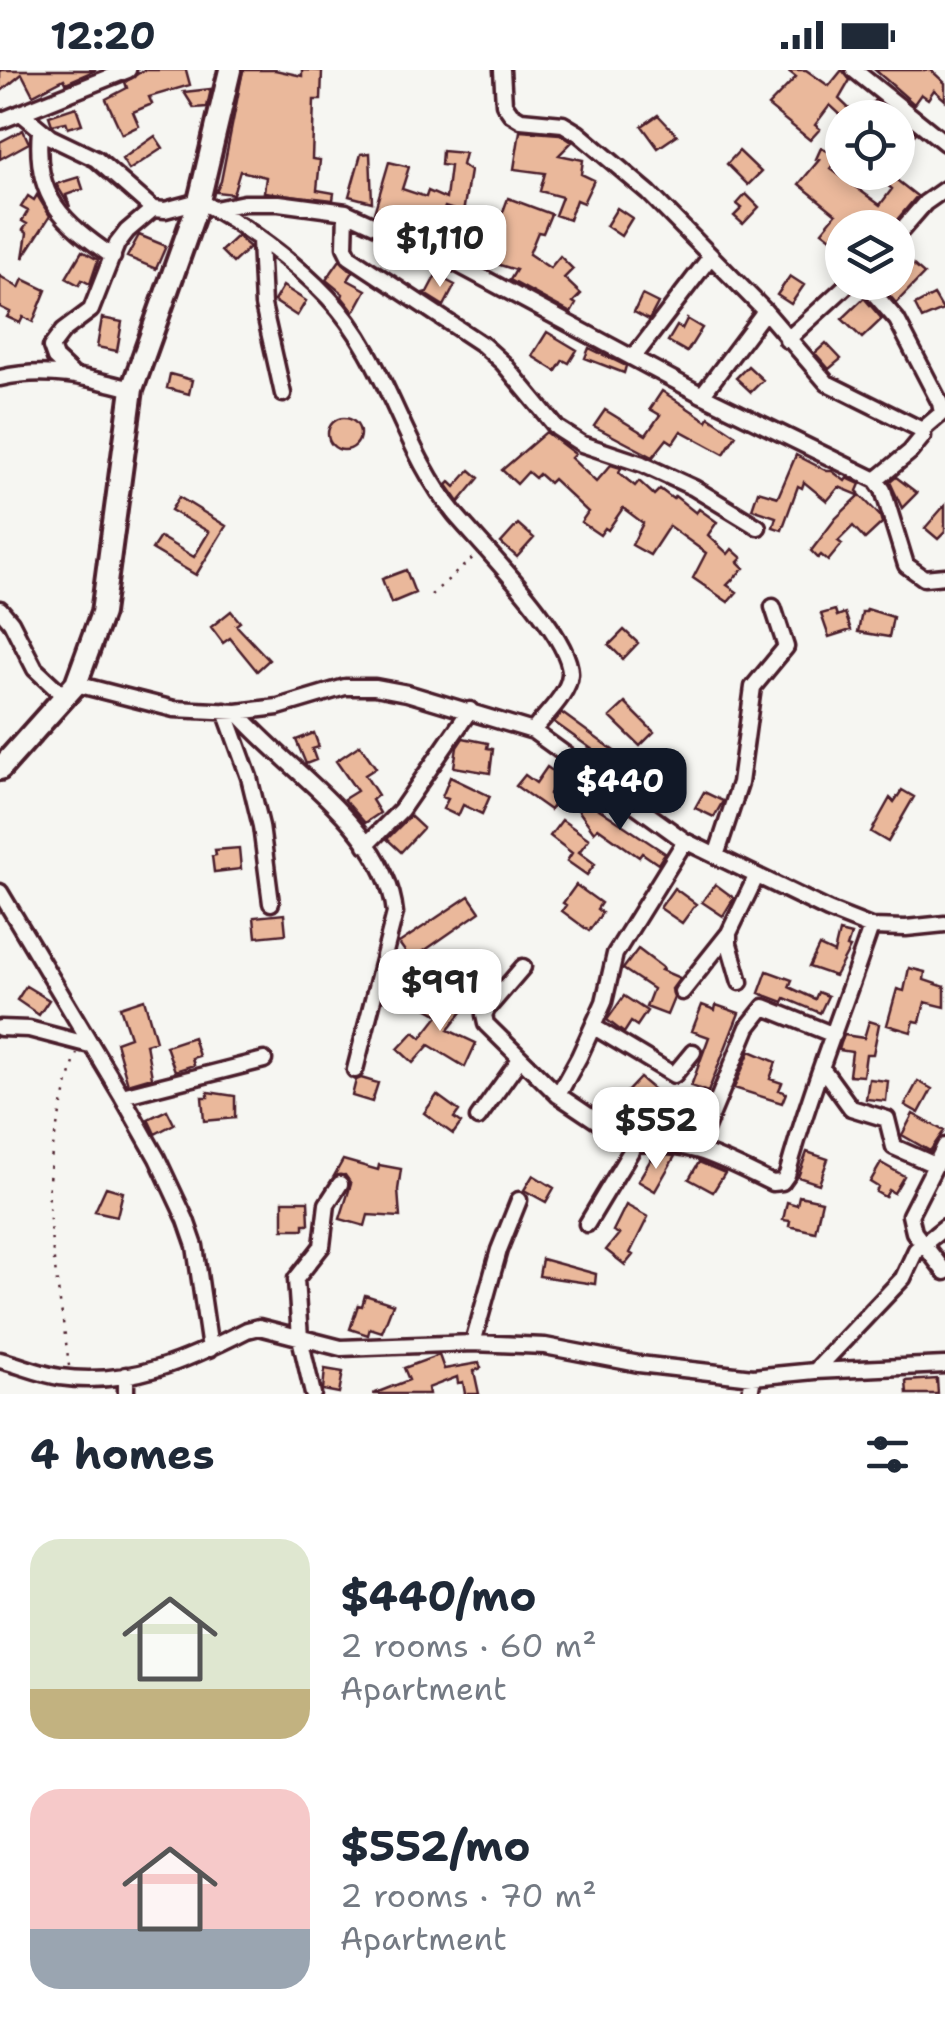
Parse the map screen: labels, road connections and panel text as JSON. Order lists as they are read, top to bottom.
{
  "page": {
    "status": "12:20",
    "price": [
      "$1,110",
      "$440",
      "$991",
      "$552"
    ],
    "heading": "4 homes",
    "list": [
      {
        "name": "$440/mo",
        "note": "2 rooms · 60 m² · Apartment"
      },
      {
        "name": "$552/mo",
        "note": "2 rooms · 70 m² · Apartment"
      }
    ]
  }
}
